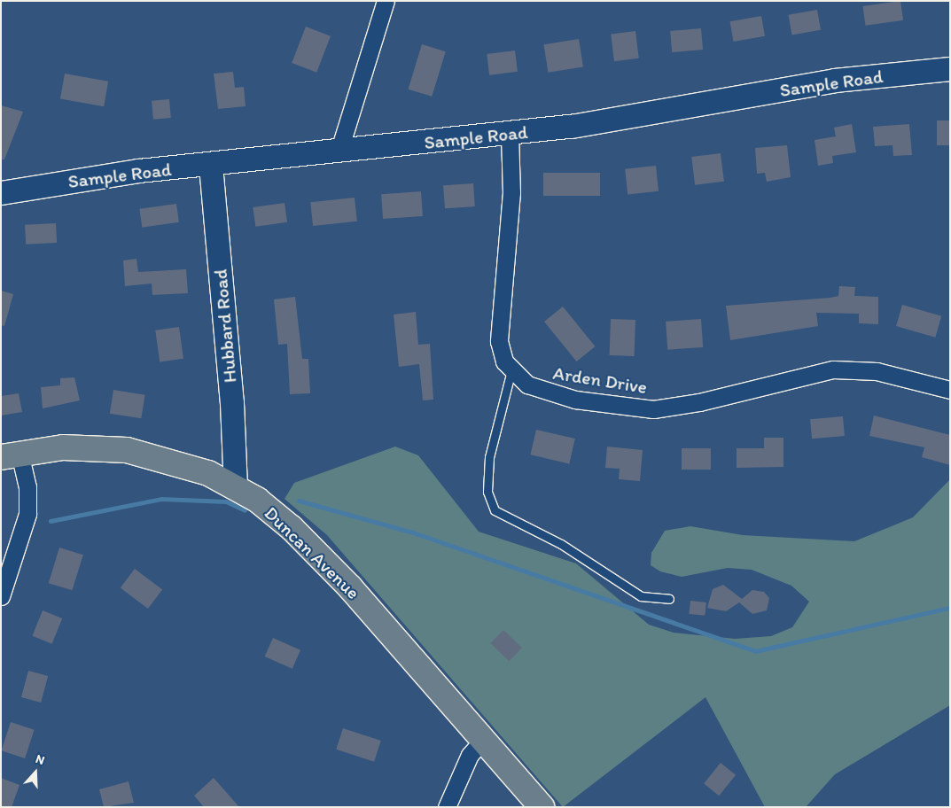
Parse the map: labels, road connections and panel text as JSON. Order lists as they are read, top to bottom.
{
  "streets": {
    "main road": ["Duncan Avenue"],
    "street": ["Sample Road", "Hubbard Road", "Arden Drive"]
  },
  "crossings": [
    ["Sample Road", "Hubbard Road"],
    ["Sample Road", "Arden Drive"],
    ["Hubbard Road", "Duncan Avenue"]
  ],
  "north": "top"
}
